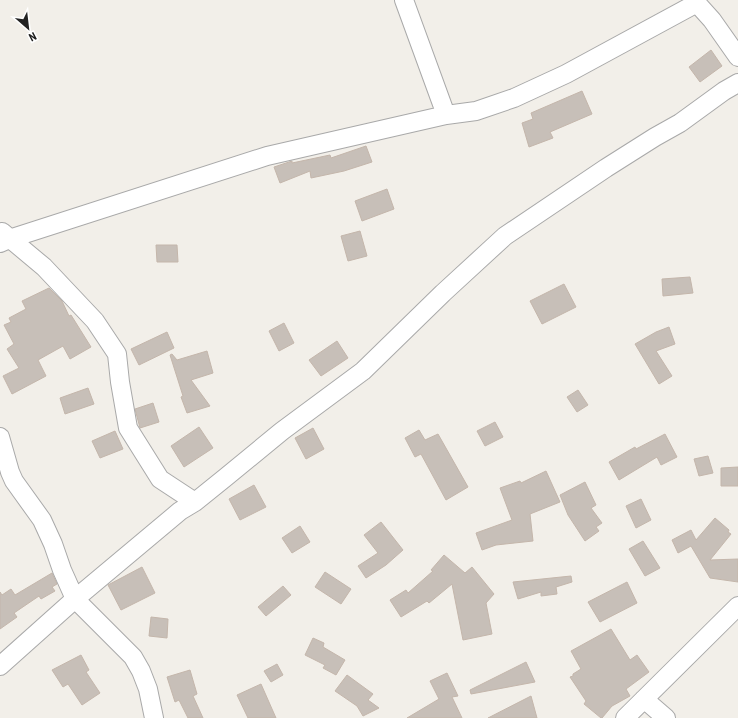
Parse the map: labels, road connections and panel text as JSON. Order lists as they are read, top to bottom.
{
  "north": "bottom right"
}
